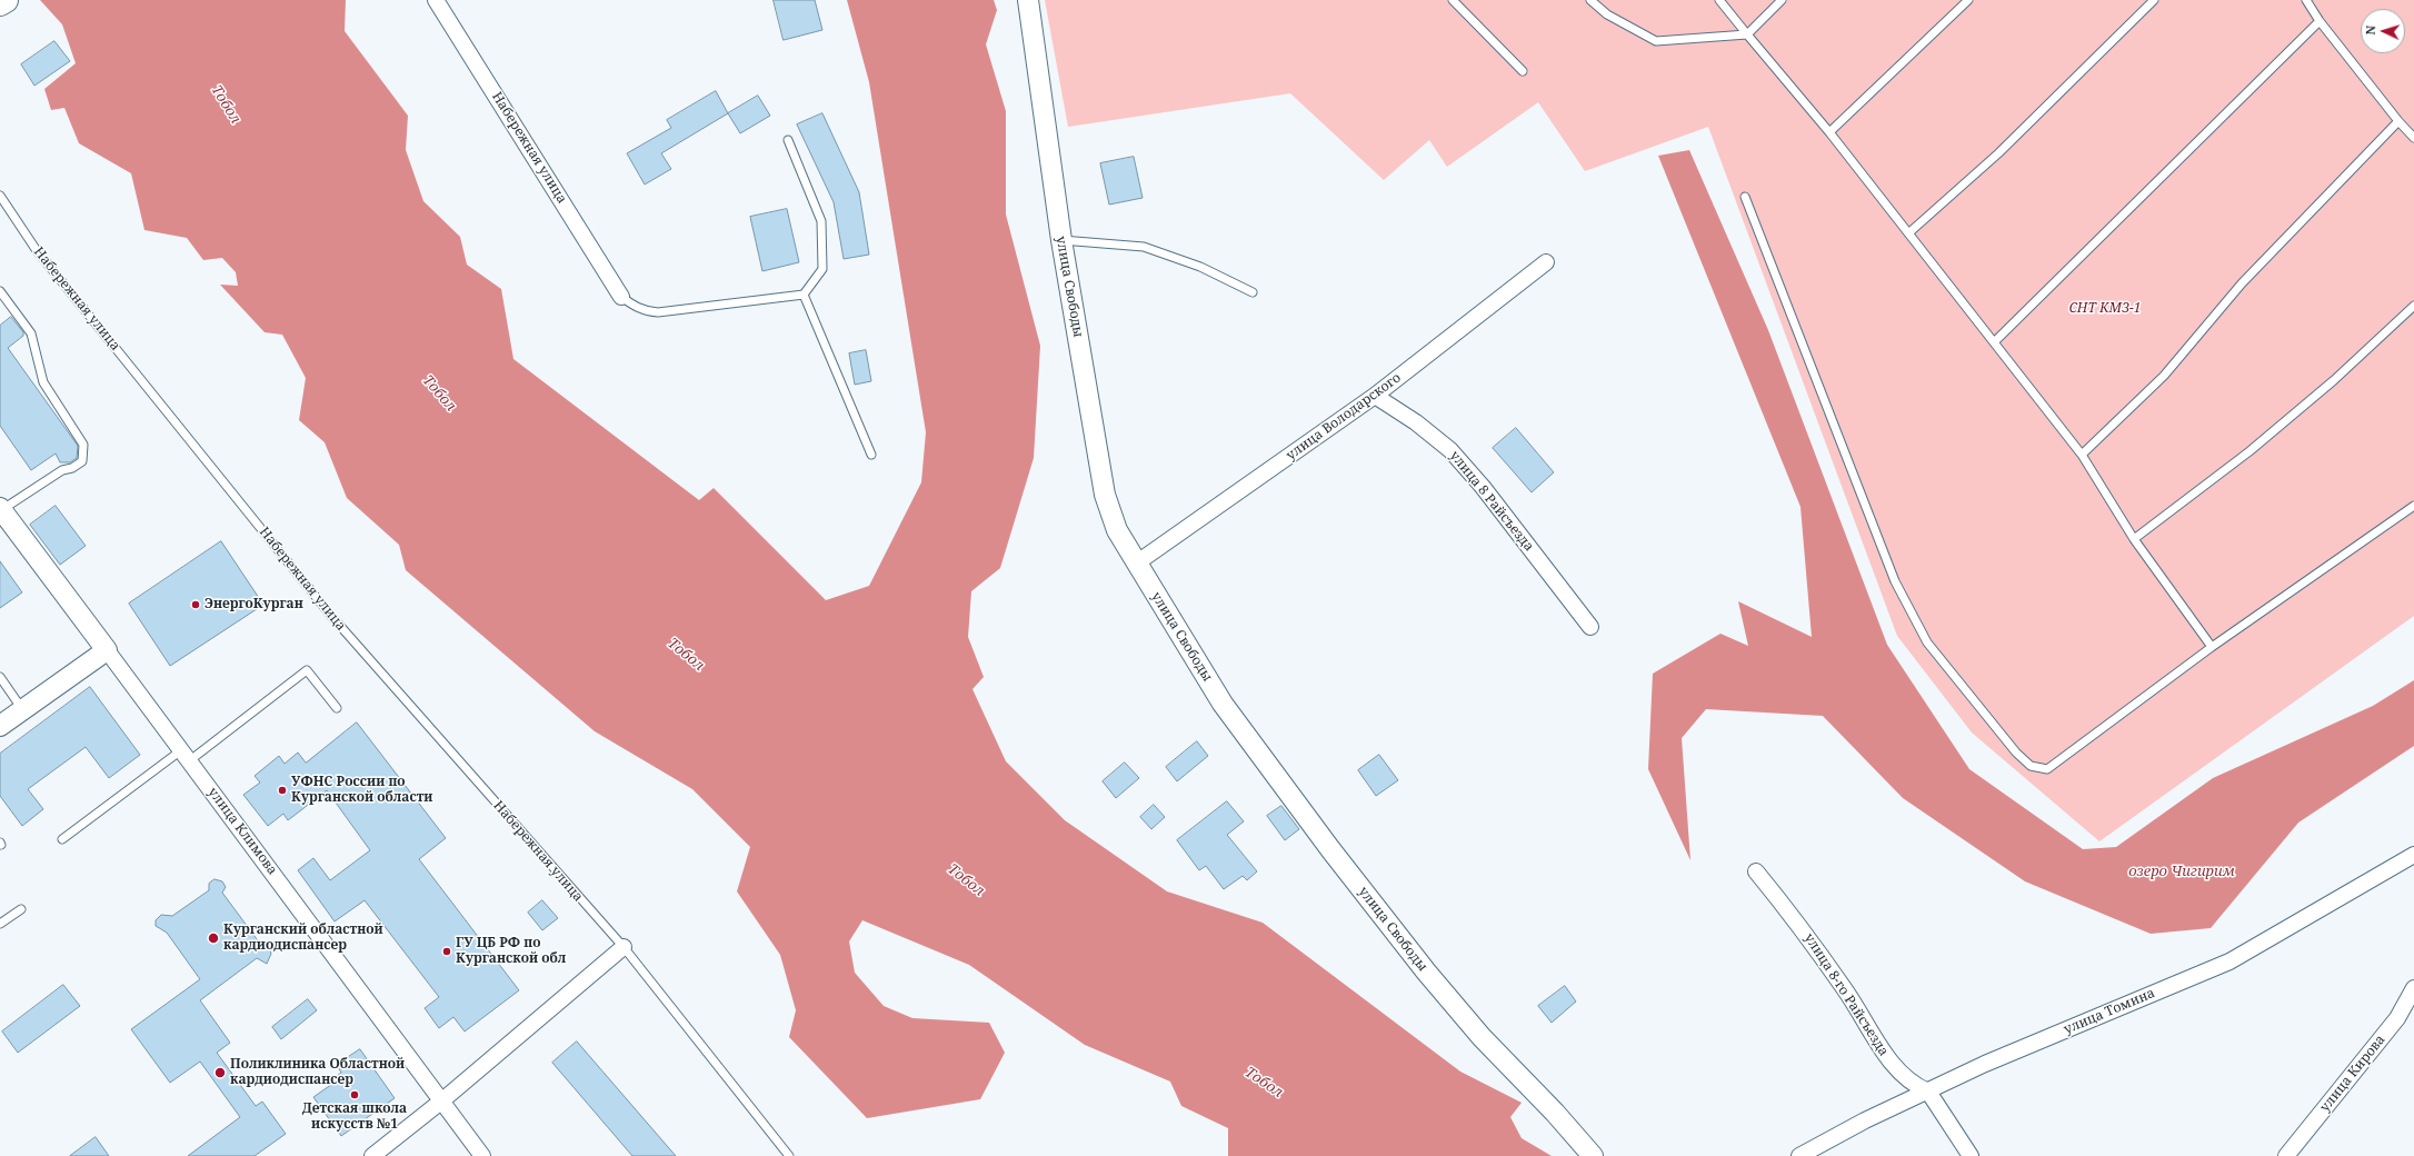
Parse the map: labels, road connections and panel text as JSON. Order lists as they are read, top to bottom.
{
  "streets": {
    "street": [
      "Набережная улица",
      "улица Свободы",
      "улица Володарского",
      "улица 8 Райсъезда",
      "улица Климова",
      "улица 8-го Райсъезда",
      "улица Томина",
      "улица Кирова"
    ]
  },
  "crossings": [
    ["улица Свободы", "улица Володарского"],
    ["улица Володарского", "улица 8 Райсъезда"],
    ["улица 8-го Райсъезда", "улица Томина"]
  ],
  "water": ["Тобол", "озеро Чигирим"],
  "parks": ["СНТ КМЗ-1"],
  "places": [
    "ЭнергоКурган",
    "УФНС России по Курганской области",
    "Курганский областной кардиодиспансер",
    "ГУ ЦБ РФ по Курганской обл",
    "Поликлиника Областной кардиодиспансер",
    "Детская школа искусств №1"
  ],
  "north": "left"
}
